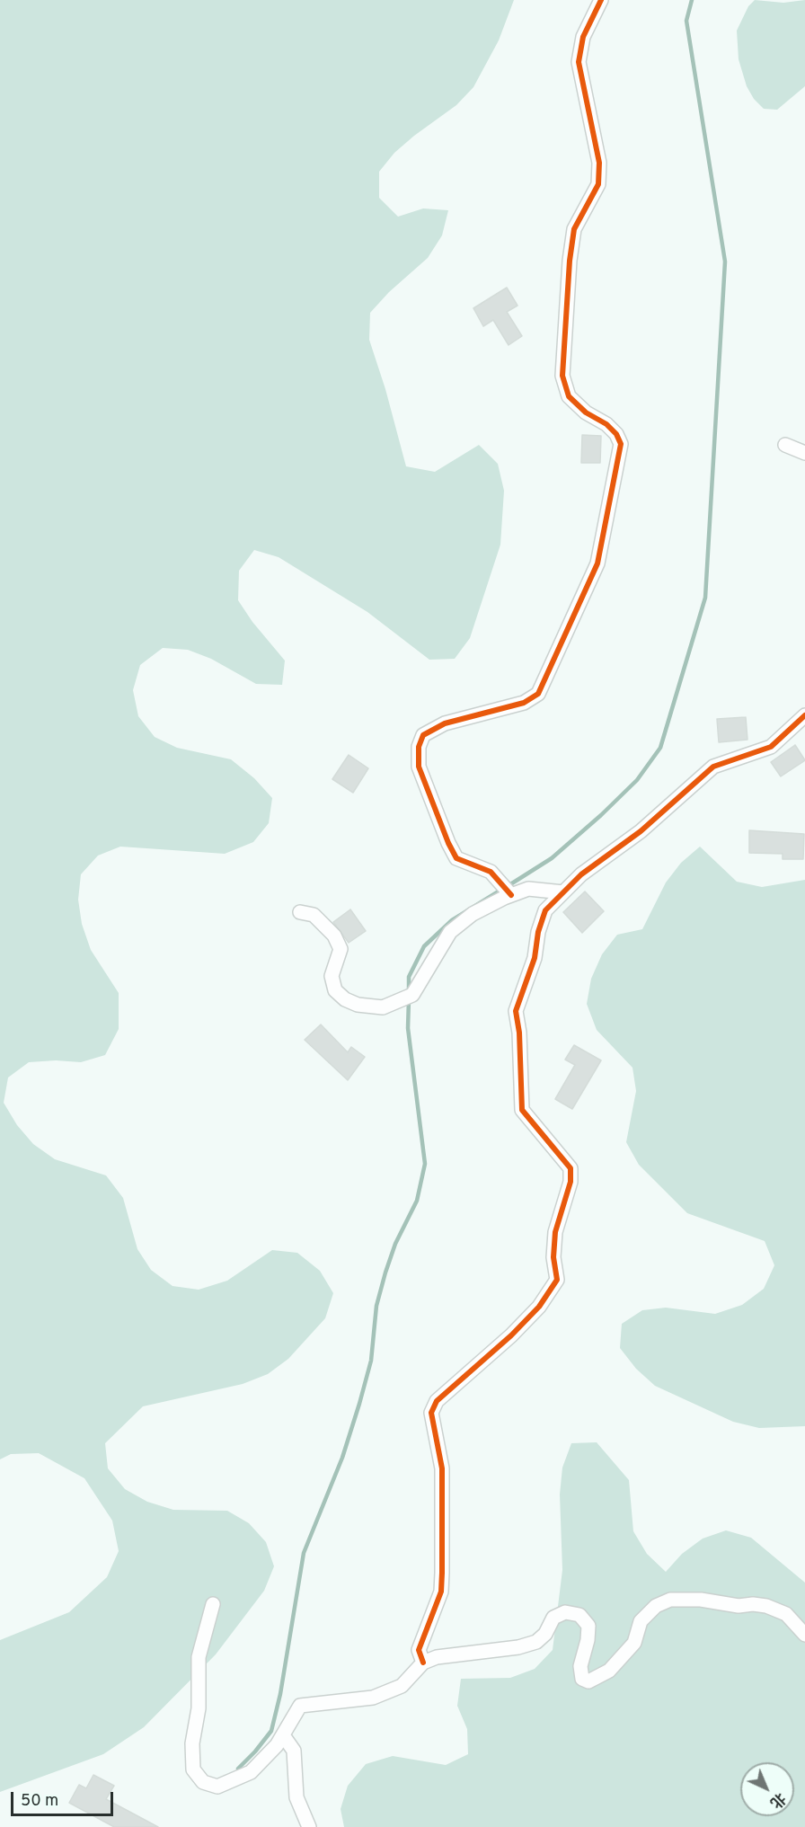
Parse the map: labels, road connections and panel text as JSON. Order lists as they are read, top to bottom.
{
  "scale_bar": "50 m",
  "north": "bottom right"
}
